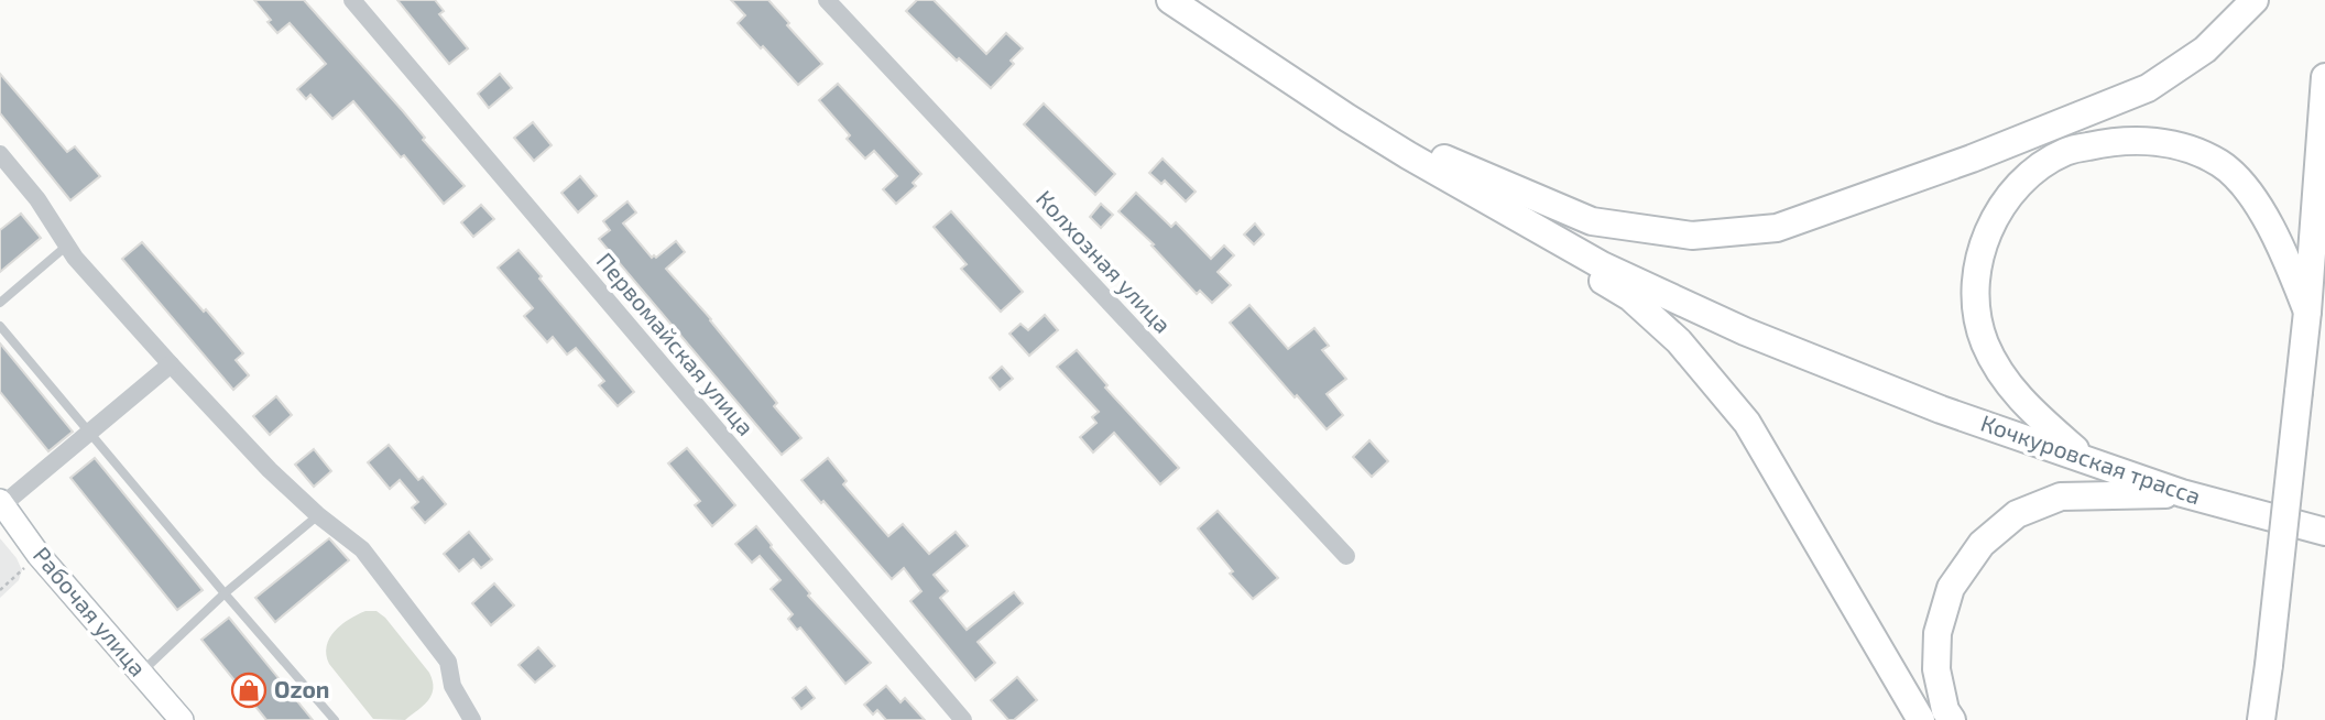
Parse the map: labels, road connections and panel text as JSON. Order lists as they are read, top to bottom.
{
  "streets": {
    "main road": ["Кочкуровская трасса"],
    "street": ["Колхозная улица", "Первомайская улица", "Рабочая улица"]
  },
  "places": {
    "shop": ["Ozon"]
  }
}
